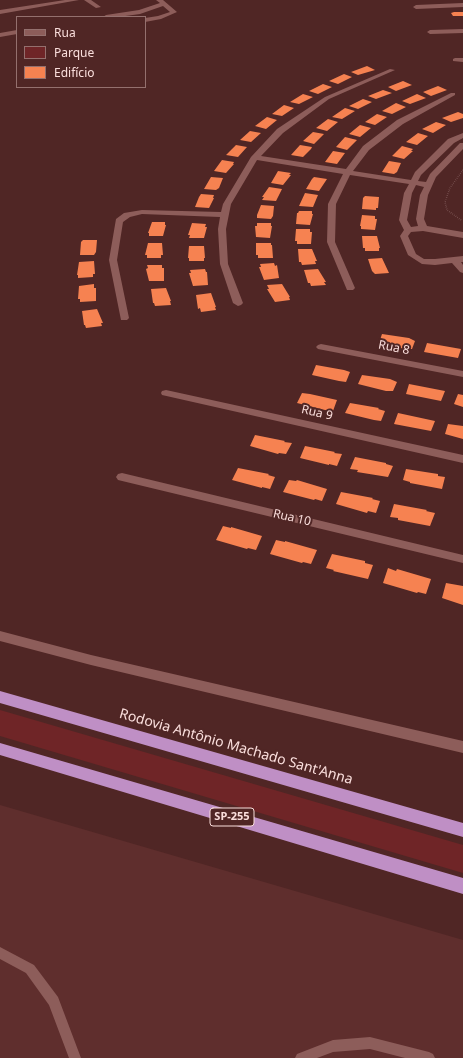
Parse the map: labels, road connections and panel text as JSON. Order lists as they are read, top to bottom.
{
  "streets": {
    "highway": ["Rodovia Antônio Machado Sant'Anna", "SP-255"],
    "street": ["Rua 8", "Rua 9", "Rua 10"]
  },
  "legend": ["Rua", "Parque", "Edifício"]
}
